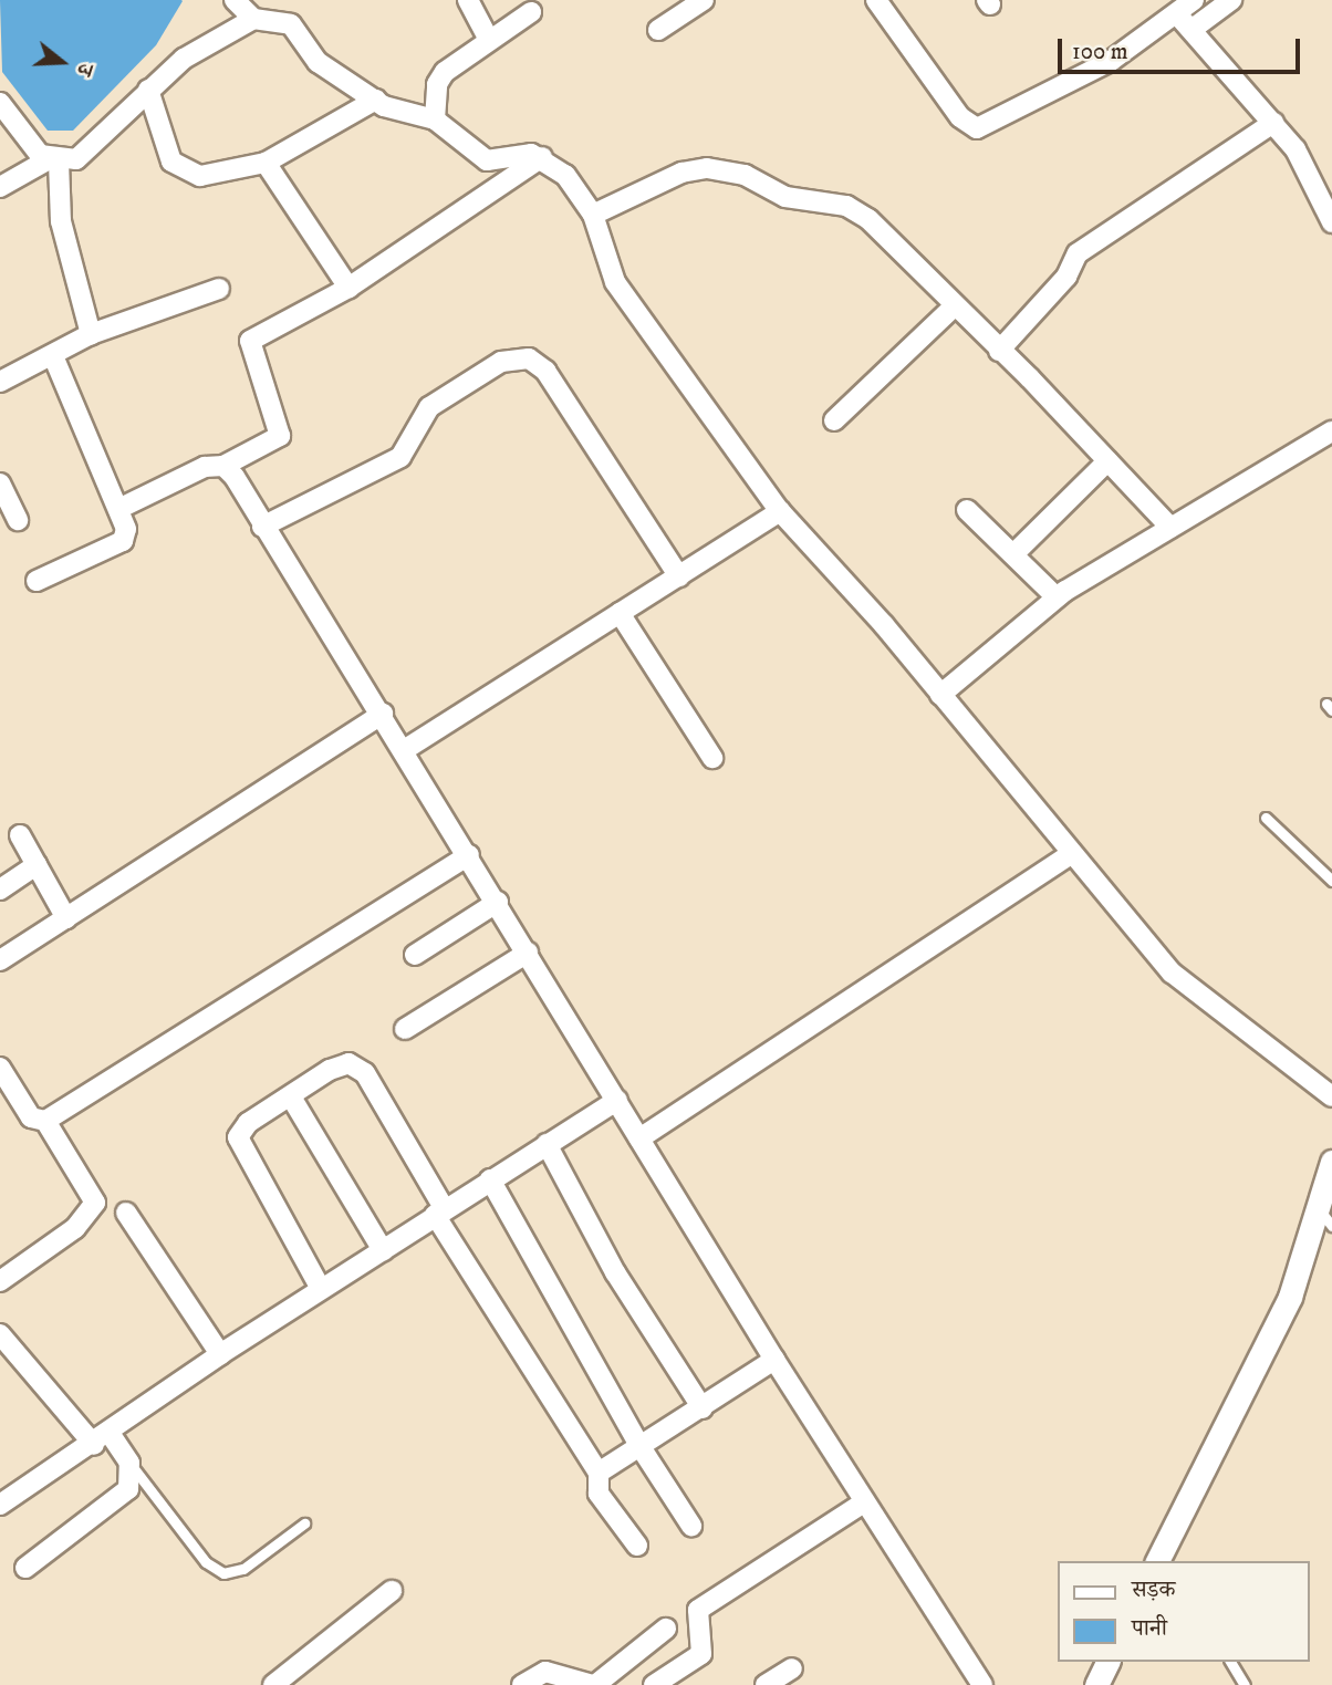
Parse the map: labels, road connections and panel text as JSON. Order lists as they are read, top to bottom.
{
  "legend": ["सड़क", "पानी"],
  "scale_bar": "100 m",
  "north": "right"
}
